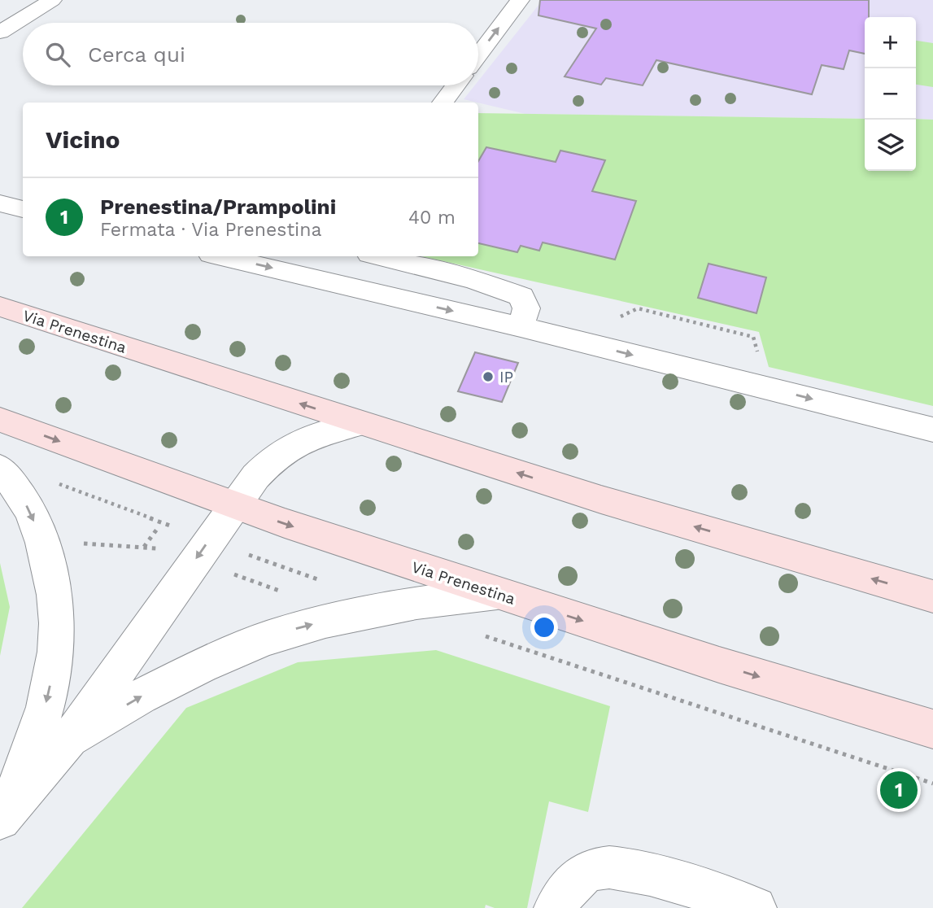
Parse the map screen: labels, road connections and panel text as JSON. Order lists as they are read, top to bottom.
{
  "streets": {
    "main road": ["Via Prenestina"]
  },
  "places": ["IP"],
  "page": {
    "map_buttons": ["+", "−"],
    "search": "Cerca qui",
    "heading": "Vicino",
    "list": [
      {
        "mark": "1",
        "name": "Prenestina/Prampolini",
        "note": "Fermata · Via Prenestina",
        "value": "40 m"
      }
    ],
    "pins": "1"
  }
}
